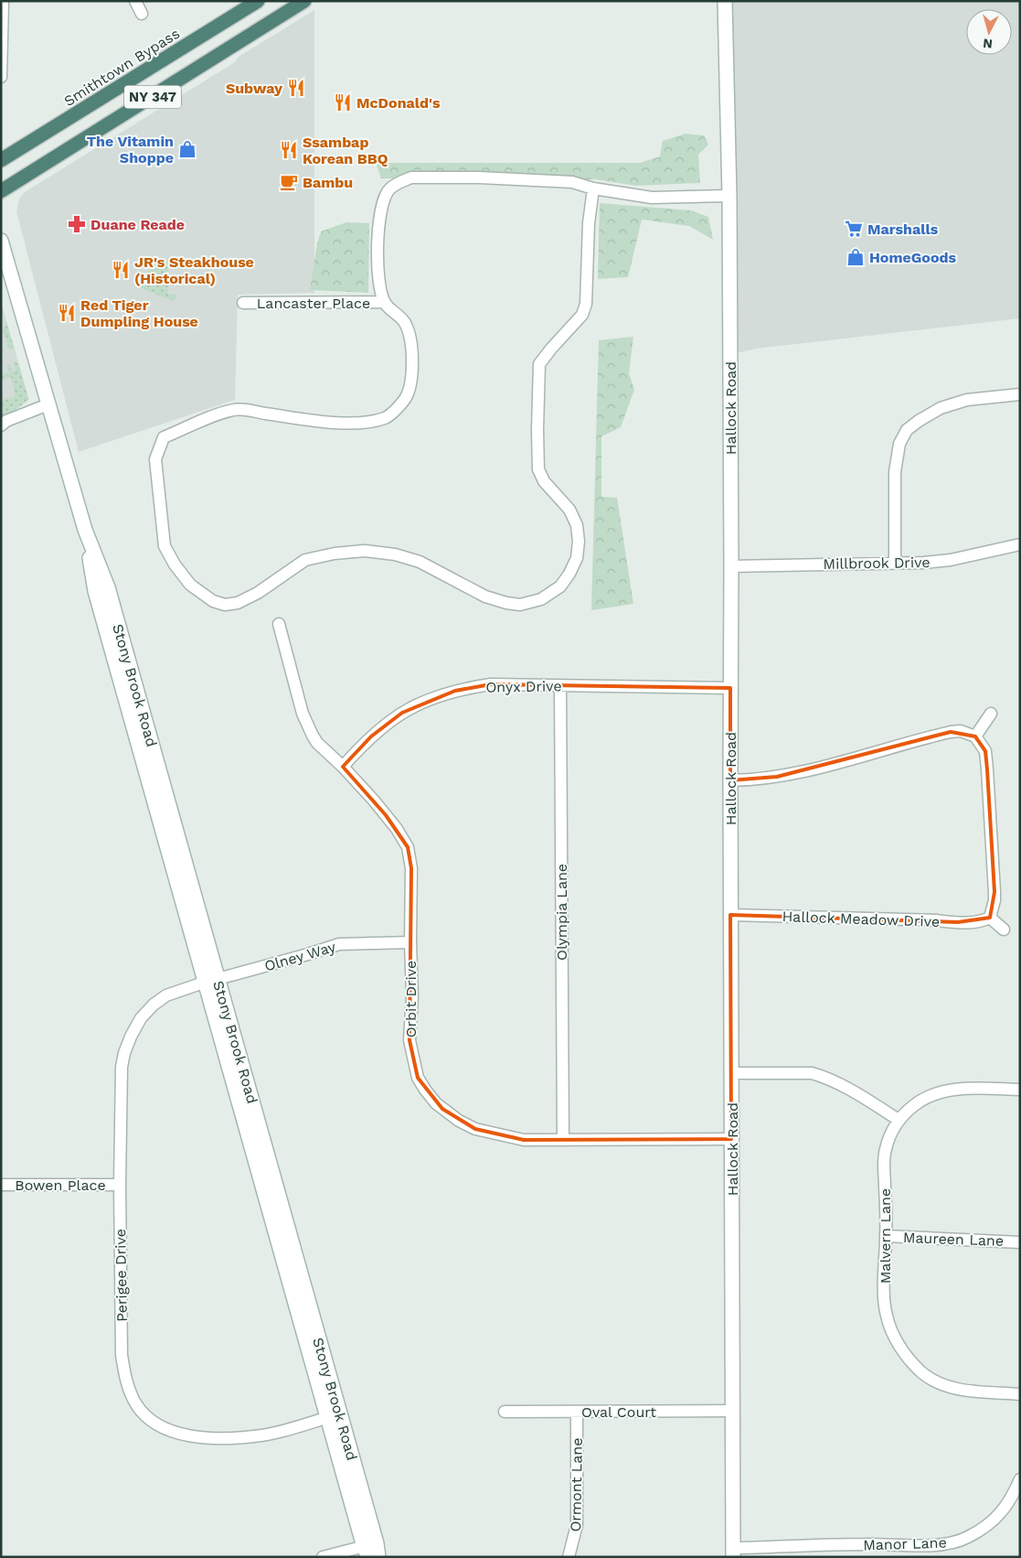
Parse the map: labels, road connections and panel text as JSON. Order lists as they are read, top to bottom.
{
  "streets": {
    "highway": ["Smithtown Bypass", "NY 347"],
    "street": [
      "Lancaster Place",
      "Hallock Road",
      "Millbrook Drive",
      "Stony Brook Road",
      "Onyx Drive",
      "Olympia Lane",
      "Hallock Meadow Drive",
      "Olney Way",
      "Orbit Drive",
      "Bowen Place",
      "Malvern Lane",
      "Maureen Lane",
      "Perigee Drive",
      "Oval Court",
      "Ormont Lane",
      "Manor Lane"
    ]
  },
  "crossings": [
    ["Hallock Road", "Millbrook Drive"],
    ["Hallock Road", "Onyx Drive"],
    ["Hallock Road", "Hallock Meadow Drive"],
    ["Hallock Road", "Orbit Drive"],
    ["Hallock Road", "Oval Court"],
    ["Hallock Road", "Manor Lane"],
    ["Stony Brook Road", "Olney Way"],
    ["Stony Brook Road", "Perigee Drive"],
    ["Onyx Drive", "Olympia Lane"],
    ["Onyx Drive", "Orbit Drive"],
    ["Olympia Lane", "Orbit Drive"],
    ["Olney Way", "Orbit Drive"],
    ["Olney Way", "Perigee Drive"],
    ["Bowen Place", "Perigee Drive"],
    ["Malvern Lane", "Maureen Lane"],
    ["Oval Court", "Ormont Lane"]
  ],
  "places": {
    "restaurant": [
      "Subway",
      "McDonald's",
      "Ssambap Korean BBQ",
      "JR's Steakhouse (Historical)",
      "Red Tiger Dumpling House"
    ],
    "shop": ["The Vitamin Shoppe", "HomeGoods"],
    "cafe": ["Bambu"],
    "pharmacy": ["Duane Reade"],
    "supermarket": ["Marshalls"]
  },
  "north": "bottom"
}
